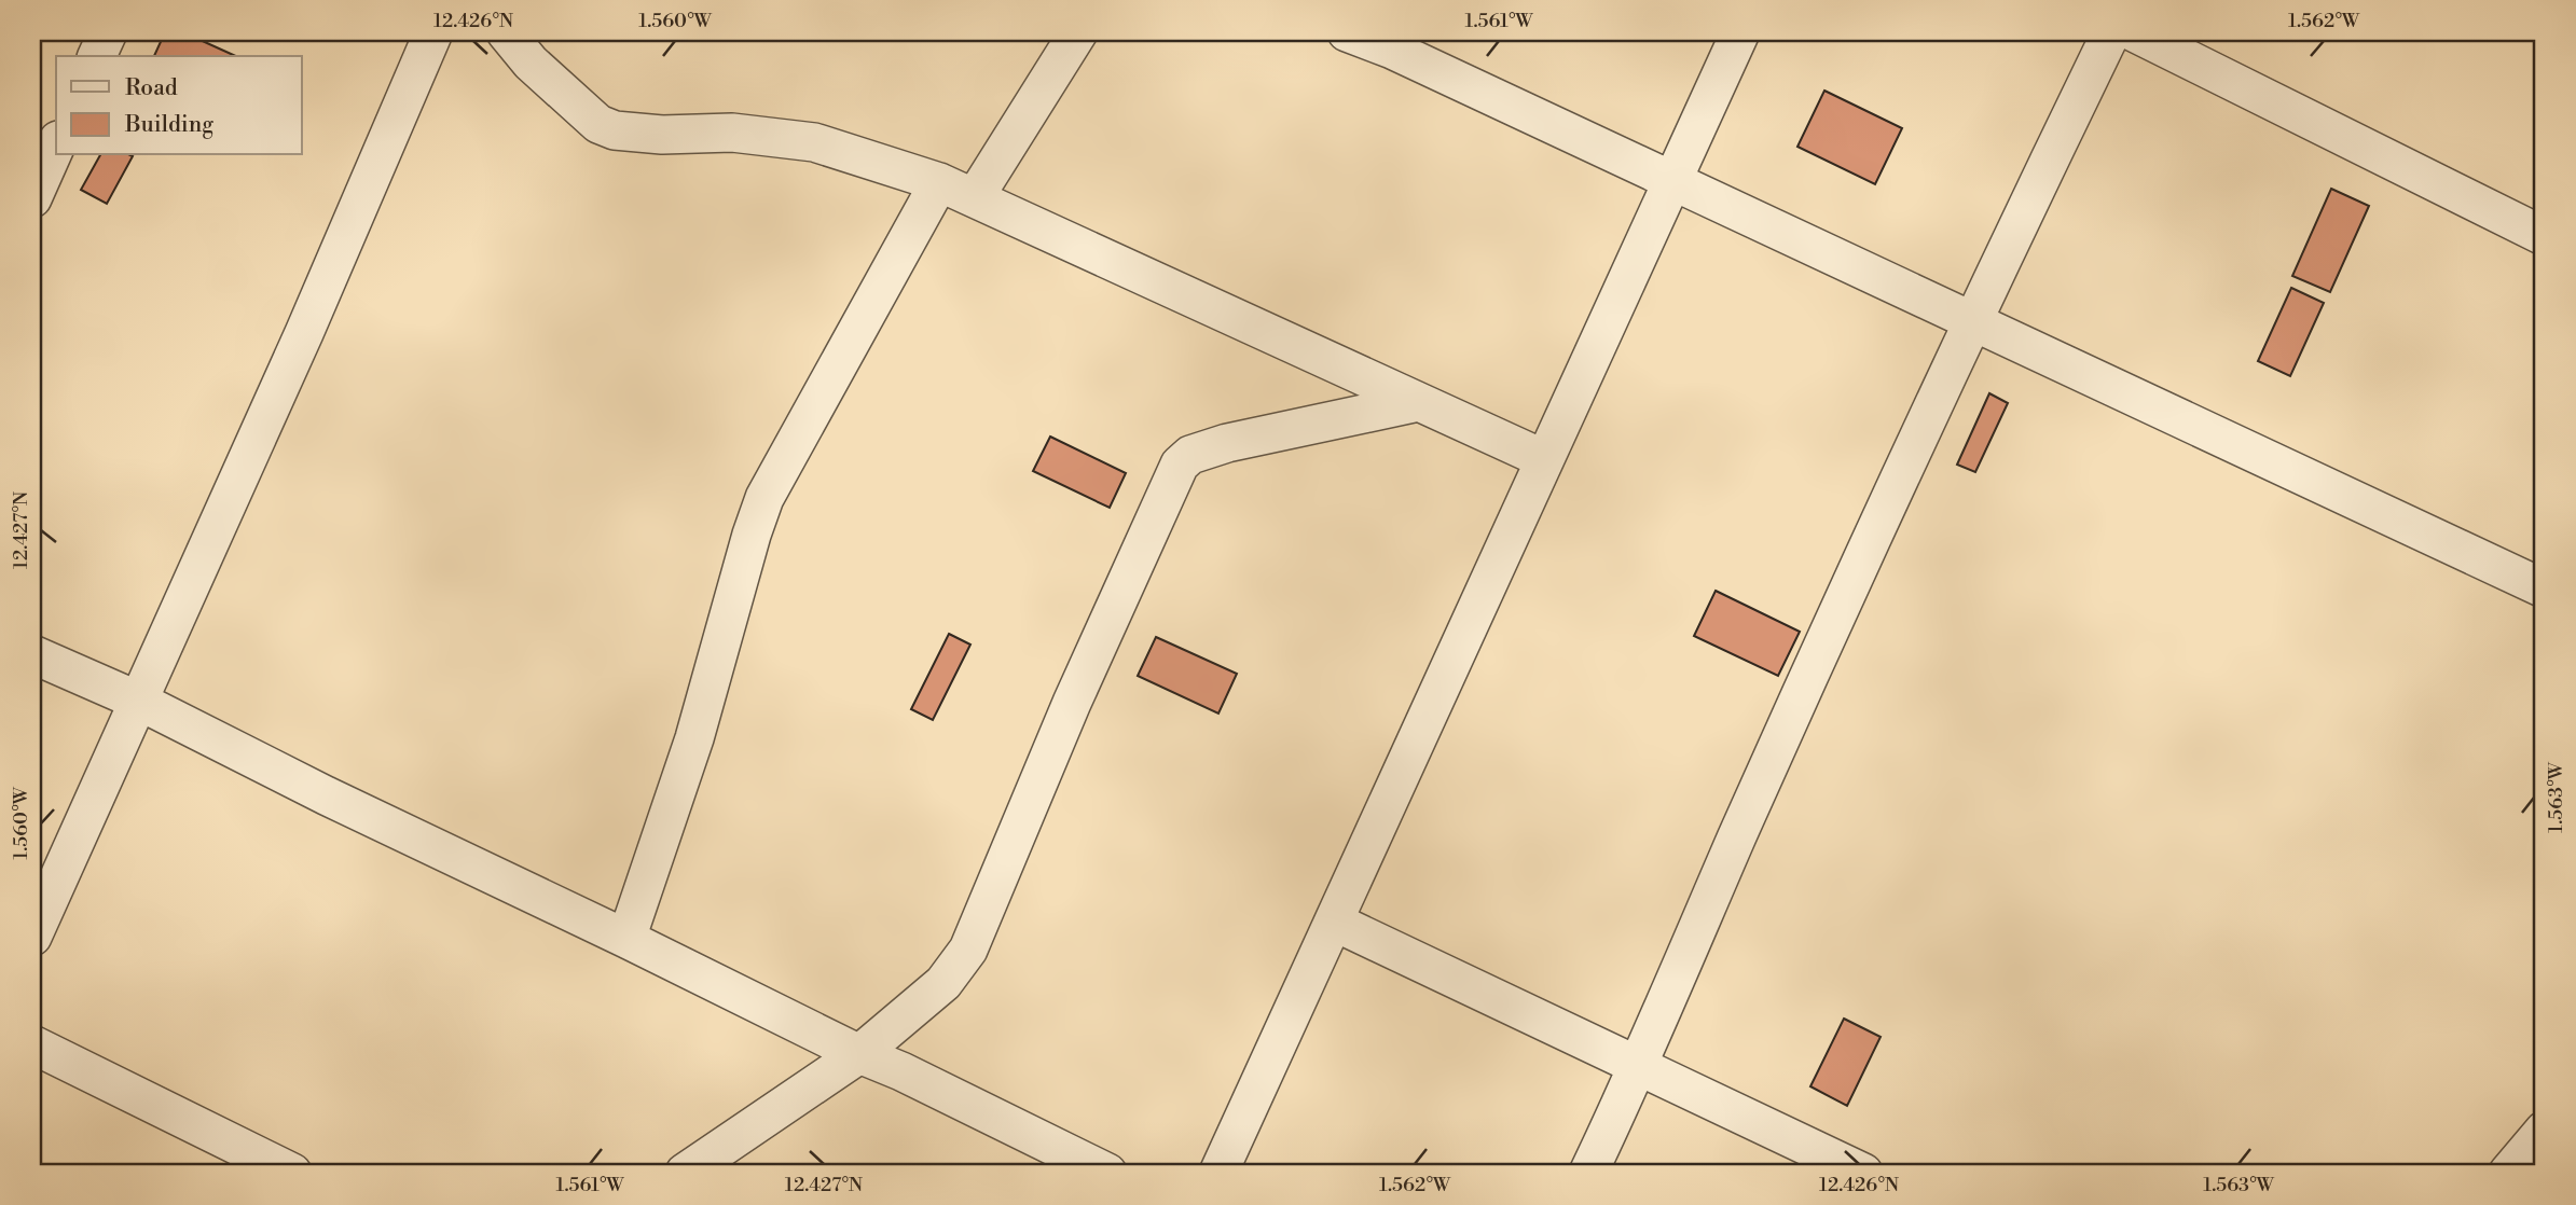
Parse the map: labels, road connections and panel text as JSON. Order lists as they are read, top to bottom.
{
  "legend": ["Road", "Building"],
  "coordinates": [
    "12.426°N",
    "1.560°W",
    "1.561°W",
    "1.562°W",
    "12.427°N",
    "1.563°W"
  ]
}
